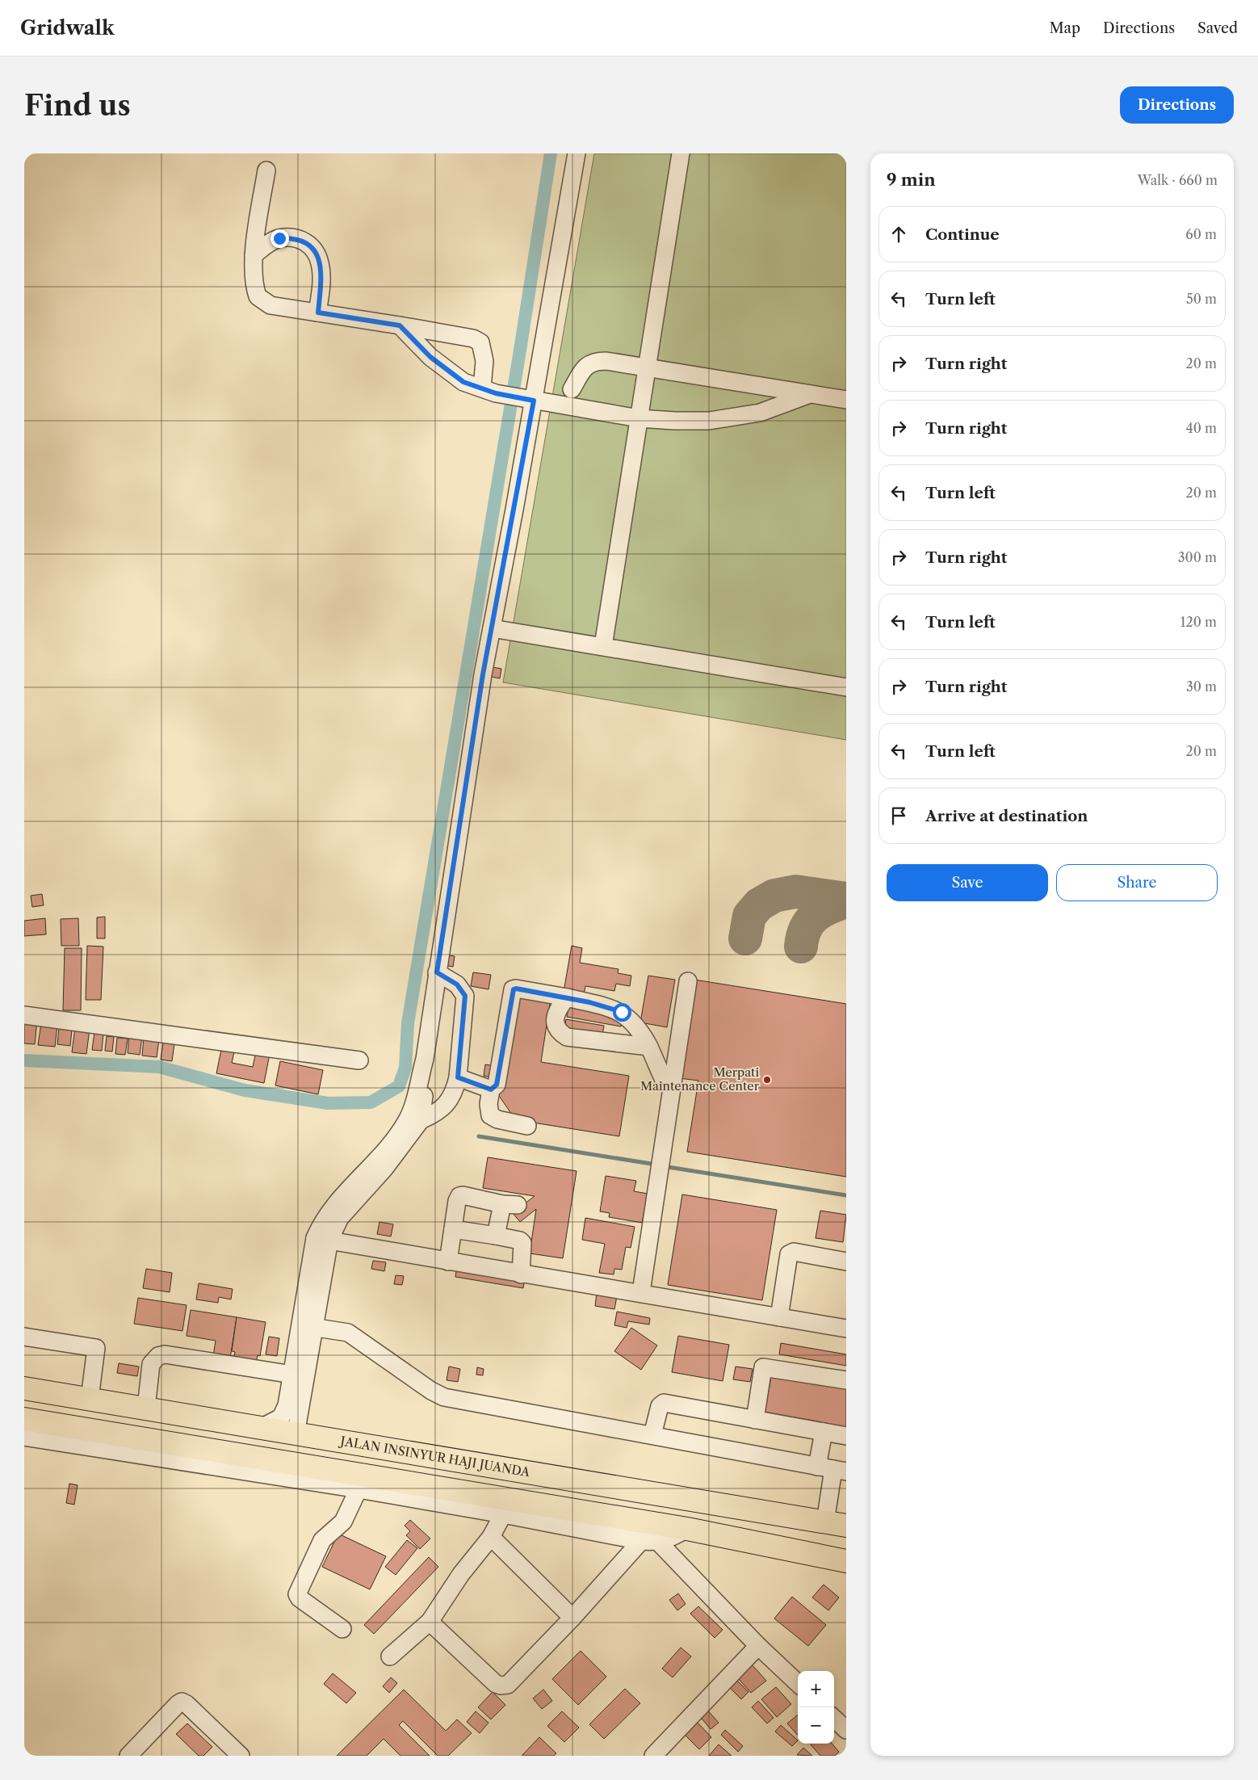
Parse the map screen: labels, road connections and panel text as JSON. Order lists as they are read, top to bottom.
{
  "streets": {
    "highway": ["JALAN INSINYUR HAJI JUANDA"]
  },
  "places": ["Merpati Maintenance Center"],
  "page": {
    "header": "Gridwalk",
    "nav": ["Map", "Directions", "Saved"],
    "buttons": [
      "Directions",
      ["Save", "Share"]
    ],
    "title": "Find us",
    "heading": ["9 min", "Walk · 660 m"],
    "list": [
      ["Continue", "60 m"],
      ["Turn left", "50 m"],
      ["Turn right", "20 m"],
      ["Turn right", "40 m"],
      ["Turn left", "20 m"],
      ["Turn right", "300 m"],
      ["Turn left", "120 m"],
      ["Turn right", "30 m"],
      ["Turn left", "20 m"],
      "Arrive at destination"
    ],
    "map_buttons": ["+", "−"]
  }
}
